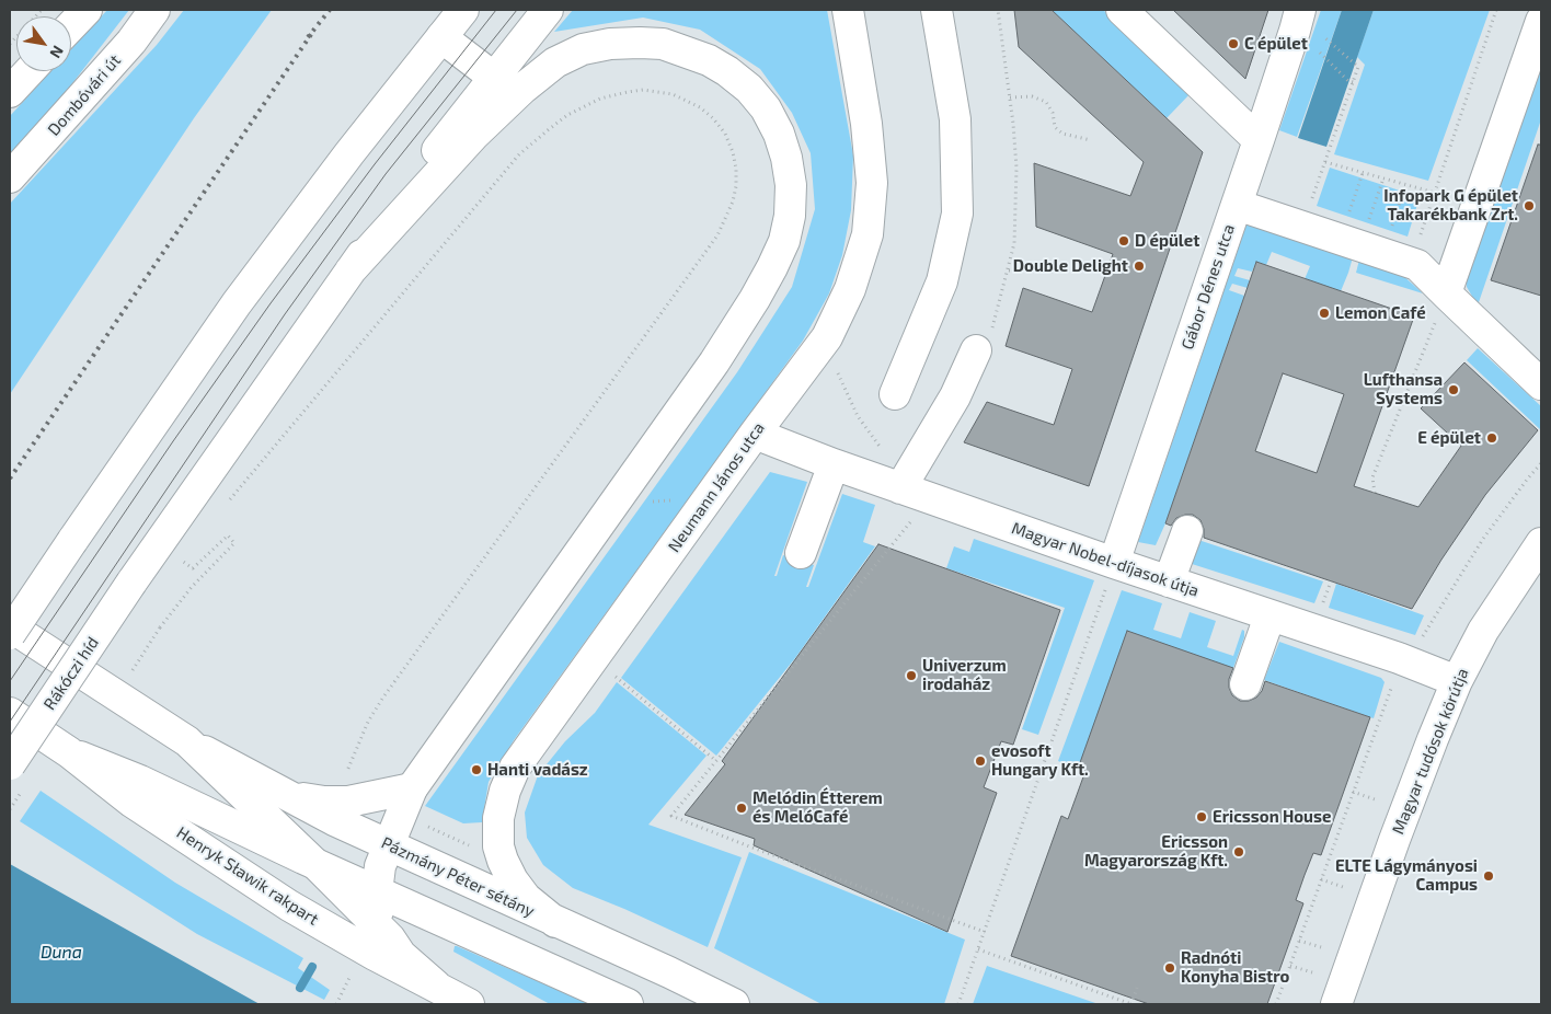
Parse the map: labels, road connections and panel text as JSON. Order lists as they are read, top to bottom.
{
  "streets": {
    "main road": [
      "Dombóvári út",
      "Gábor Dénes utca",
      "Neumann János utca",
      "Magyar Nobel-díjasok útja",
      "Rákóczi híd",
      "Magyar tudósok körútja",
      "Henryk Sławik rakpart",
      "Pázmány Péter sétány"
    ]
  },
  "crossings": [
    ["Gábor Dénes utca", "Magyar Nobel-díjasok útja"],
    ["Neumann János utca", "Magyar Nobel-díjasok útja"],
    ["Neumann János utca", "Pázmány Péter sétány"],
    ["Magyar Nobel-díjasok útja", "Magyar tudósok körútja"],
    ["Henryk Sławik rakpart", "Pázmány Péter sétány"]
  ],
  "water": ["Duna"],
  "places": [
    "C épület",
    "Infopark G épület Takarékbank Zrt.",
    "D épület",
    "Double Delight",
    "Lemon Café",
    "Lufthansa Systems",
    "E épület",
    "Univerzum irodaház",
    "evosoft Hungary Kft.",
    "Hanti vadász",
    "Melódin Étterem és MelóCafé",
    "Ericsson House",
    "Ericsson Magyarország Kft.",
    "ELTE Lágymányosi Campus",
    "Radnóti Konyha Bistro"
  ],
  "north": "bottom right"
}
